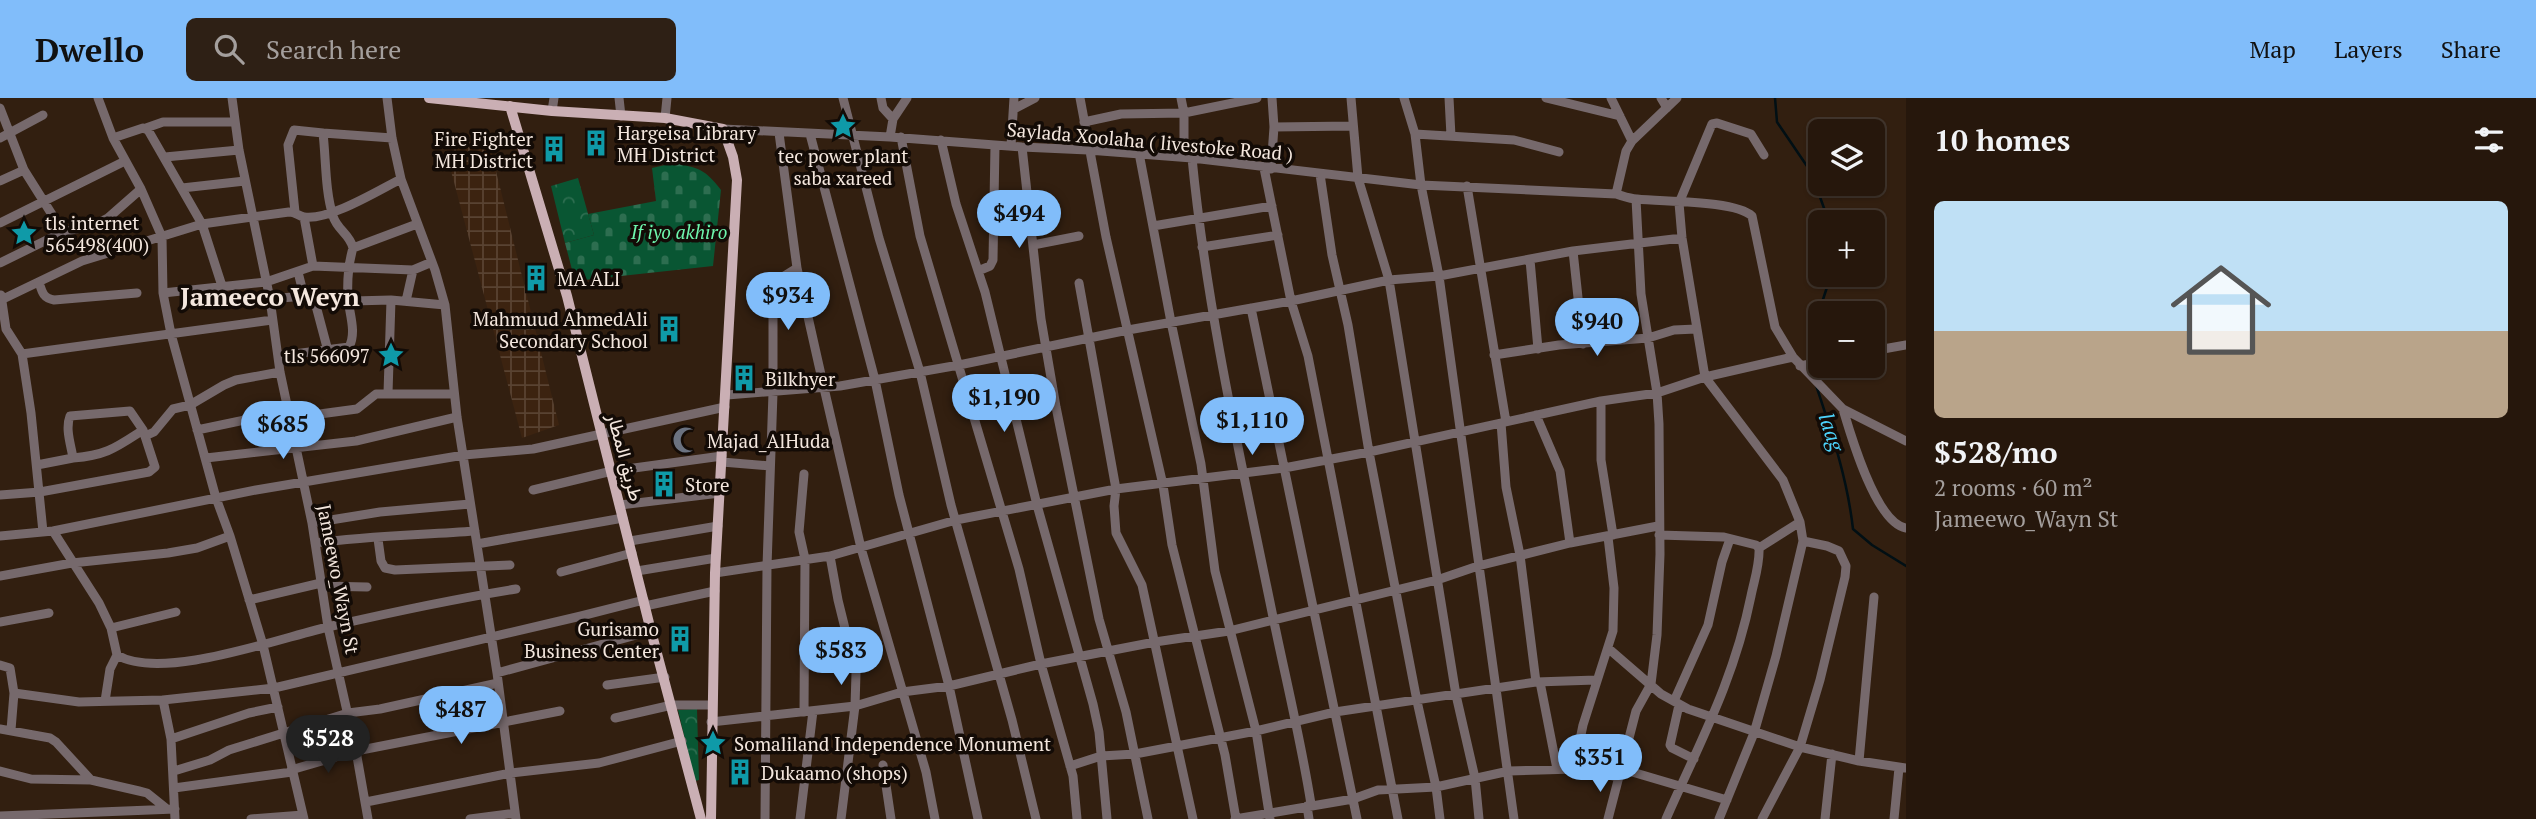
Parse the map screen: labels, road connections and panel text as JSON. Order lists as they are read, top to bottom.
{
  "streets": {
    "main road": ["طريق المطار"],
    "street": ["Saylada Xoolaha ( livestoke Road )", "Jameewo_Wayn St"]
  },
  "districts": ["Jameeco Weyn"],
  "water": ["laag"],
  "parks": ["If iyo akhiro"],
  "places": {
    "place": [
      "tec power plant saba xareed",
      "tls internet 565498(400)",
      "tls 566097",
      "Somaliland Independence Monument"
    ],
    "building": [
      "Hargeisa Library MH District",
      "Fire Fighter MH District",
      "MA ALI",
      "Mahmuud AhmedAli Secondary School",
      "Bilkhyer",
      "Store",
      "Gurisamo Business Center",
      "Dukaamo (shops)"
    ],
    "mosque": ["Majad_AlHuda"]
  },
  "page": {
    "header": "Dwello",
    "search": "Search here",
    "nav": ["Map", "Layers", "Share"],
    "heading": "10 homes",
    "map_buttons": ["+", "−"],
    "list": [
      {
        "name": "$528/mo",
        "note": "2 rooms · 60 m² · Jameewo_Wayn St"
      }
    ],
    "price": [
      "$494",
      "$934",
      "$940",
      "$1,190",
      "$1,110",
      "$685",
      "$583",
      "$487",
      "$528",
      "$351"
    ]
  }
}
